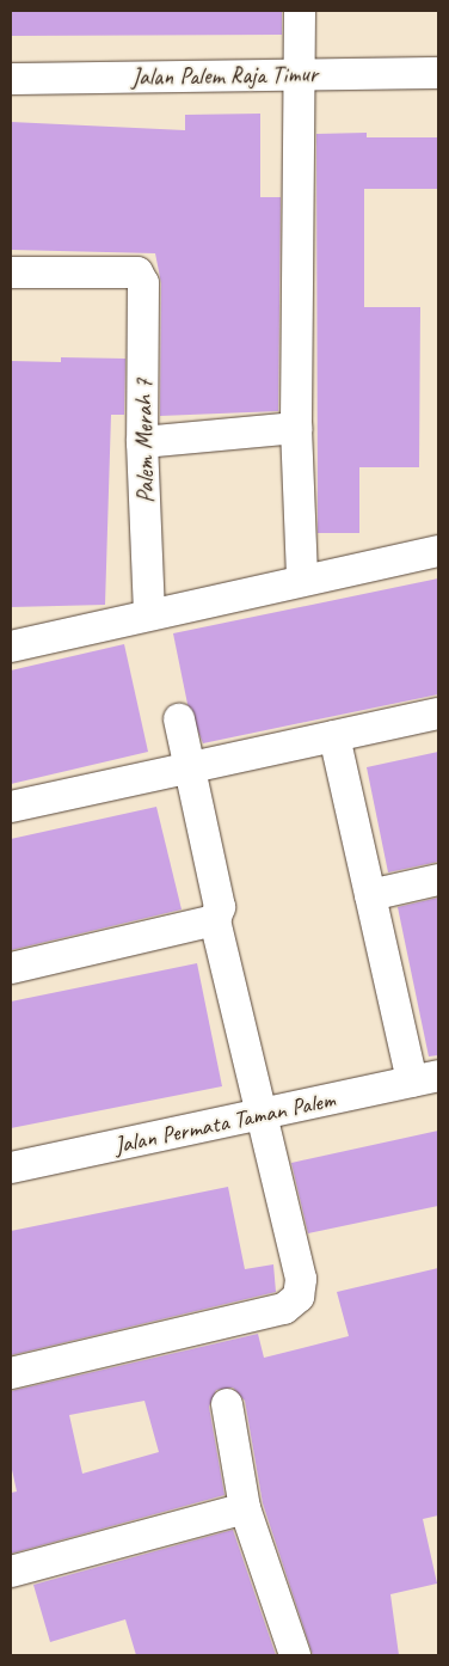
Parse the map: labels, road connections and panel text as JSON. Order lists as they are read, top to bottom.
{
  "streets": {
    "street": ["Jalan Palem Raja Timur", "Palem Merah 7", "Jalan Permata Taman Palem"]
  }
}
